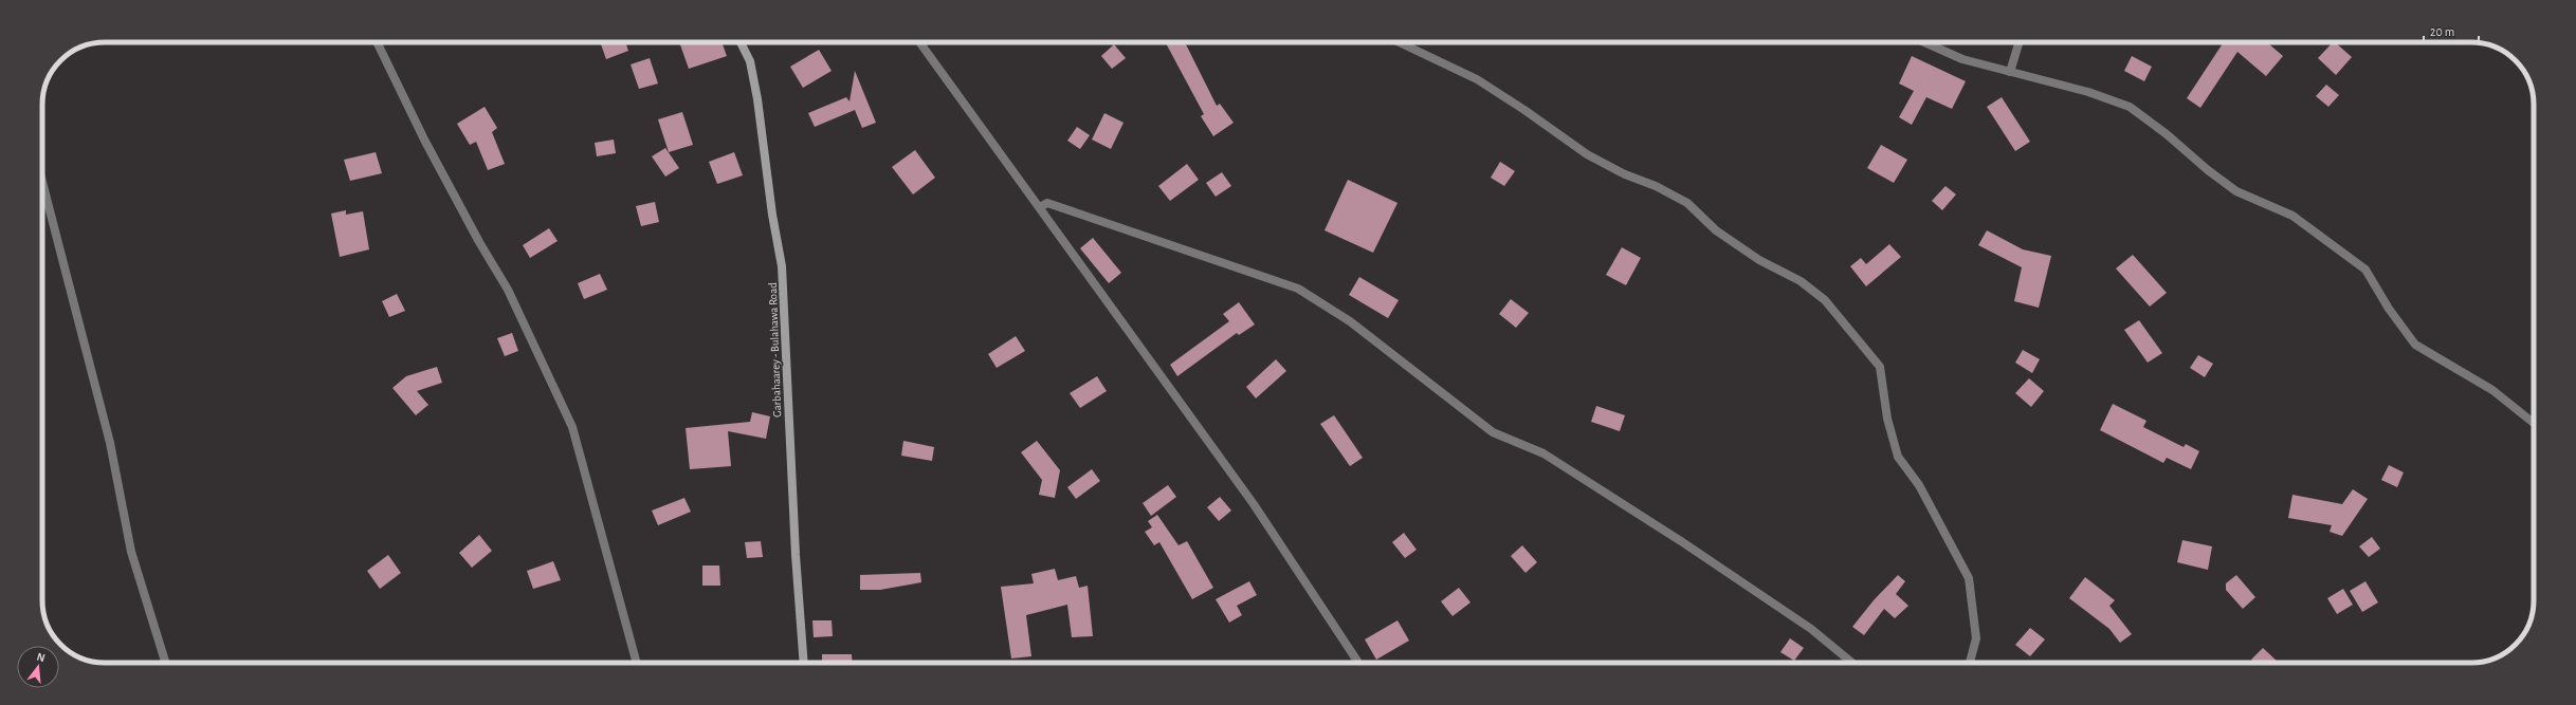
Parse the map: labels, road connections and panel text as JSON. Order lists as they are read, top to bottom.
{
  "streets": {
    "main road": ["Garbahaarey - Bulahawa Road"]
  },
  "scale_bar": "20 m",
  "north": "top"
}
